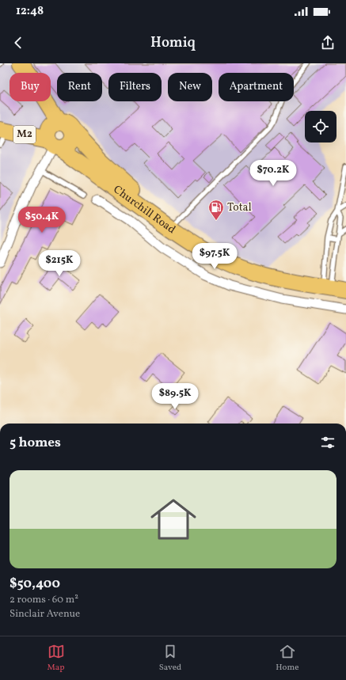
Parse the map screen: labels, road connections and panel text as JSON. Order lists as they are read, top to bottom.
{
  "streets": {
    "highway": ["M2", "Churchill Road"]
  },
  "crossings": [
    ["M2", "Churchill Road"]
  ],
  "places": {
    "fuel station": ["Total"]
  },
  "page": {
    "status": "12:48",
    "header": "Homiq",
    "chip": [
      "Buy",
      "Rent",
      "Filters",
      "New",
      "Apartment"
    ],
    "price": [
      "$70.2K",
      "$50.4K",
      "$97.5K",
      "$215K",
      "$89.5K"
    ],
    "heading": "5 homes",
    "list": [
      {
        "name": "$50,400",
        "note": "2 rooms · 60 m² · Sinclair Avenue"
      }
    ],
    "tabs": ["Map", "Saved", "Home"]
  }
}
